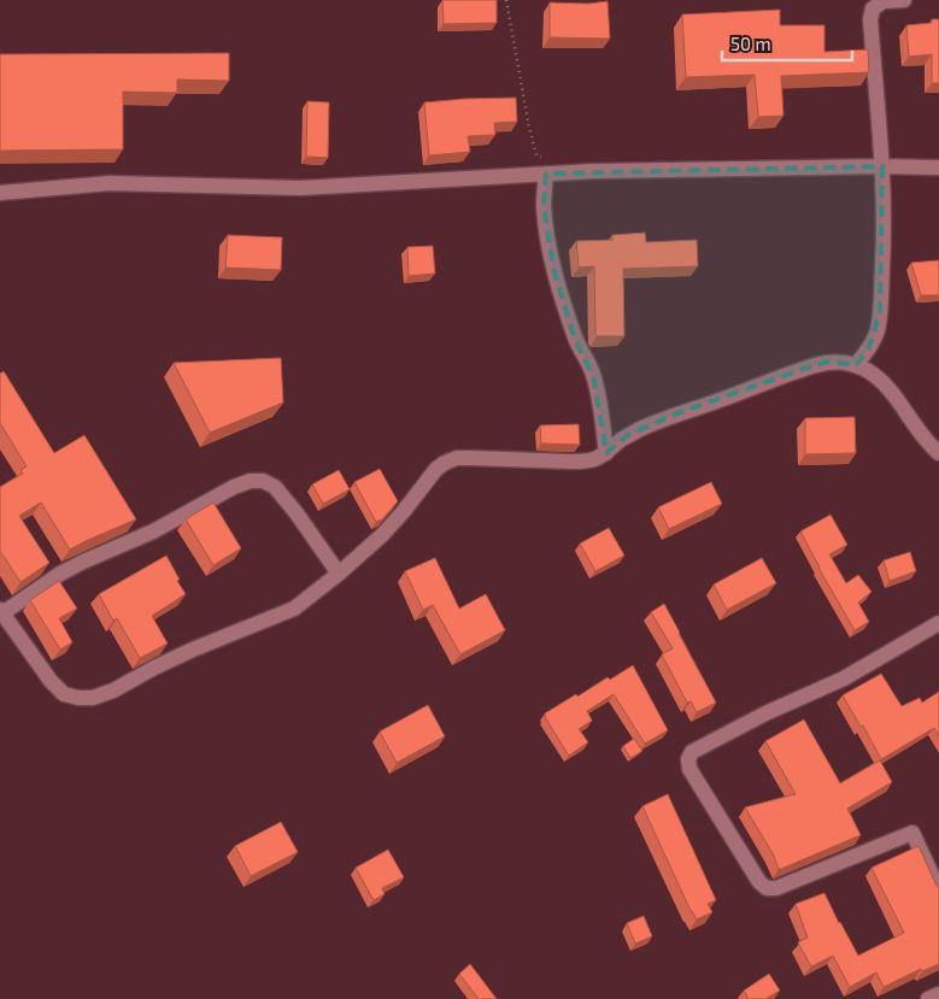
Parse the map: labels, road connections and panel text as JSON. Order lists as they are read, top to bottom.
{
  "scale_bar": "50 m"
}
